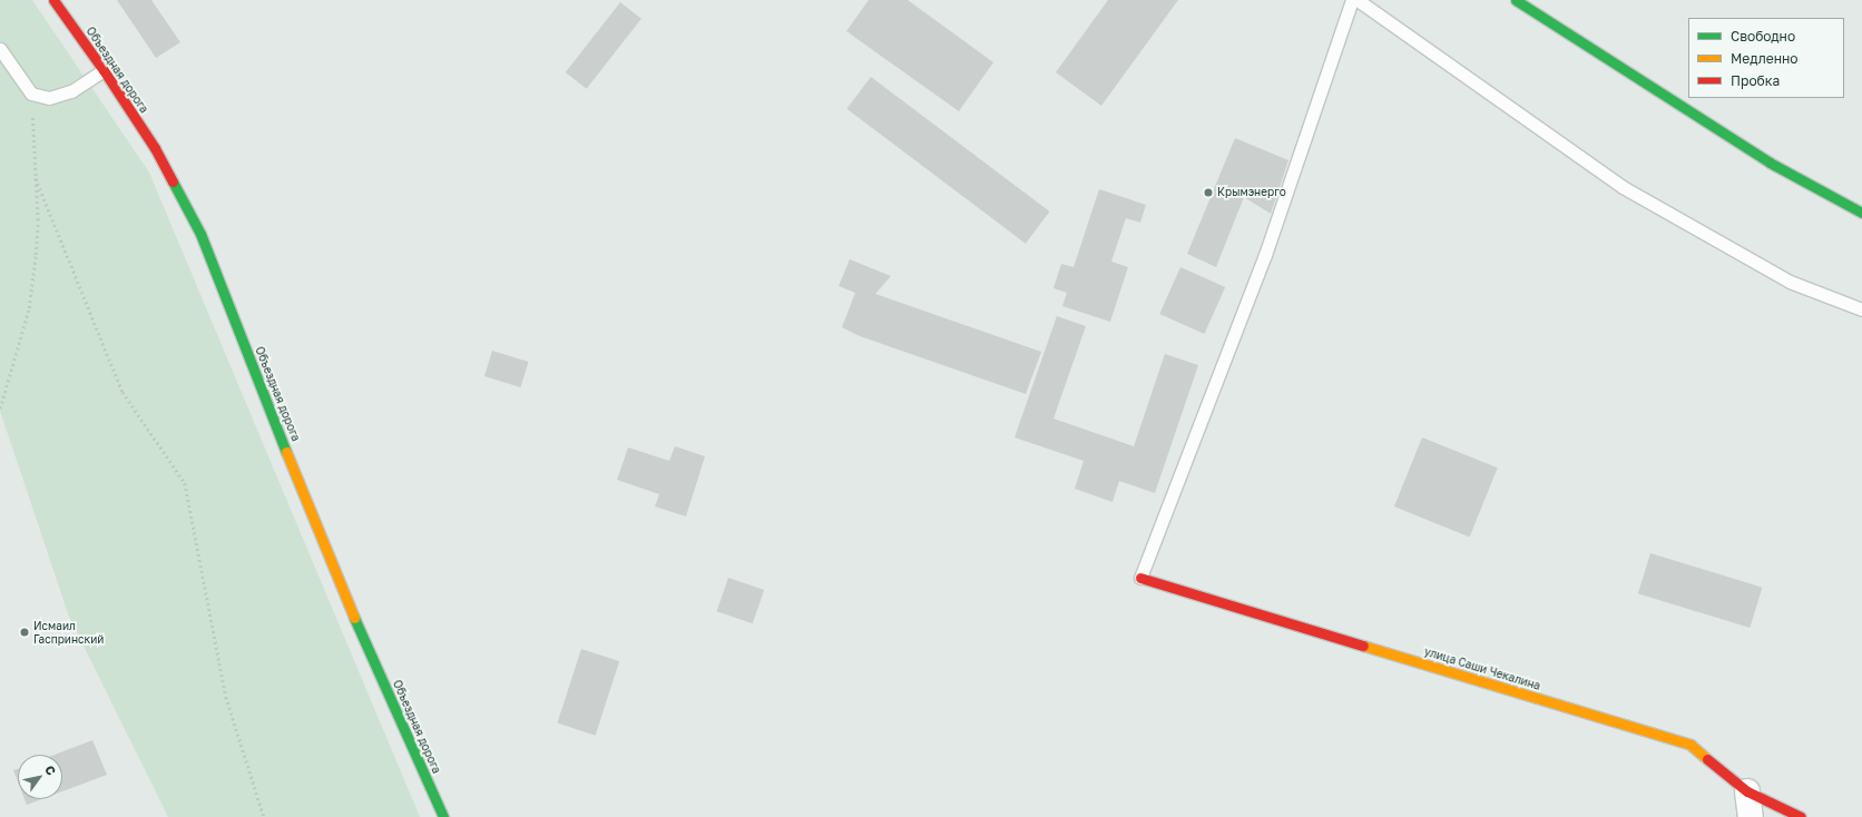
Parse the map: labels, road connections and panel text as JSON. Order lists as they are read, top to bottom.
{
  "streets": {
    "main road": ["Объездная дорога", "улица Саши Чекалина"]
  },
  "places": ["Крымэнерго", "Исмаил Гаспринский"],
  "legend": ["Свободно", "Медленно", "Пробка"],
  "north": "top right"
}
